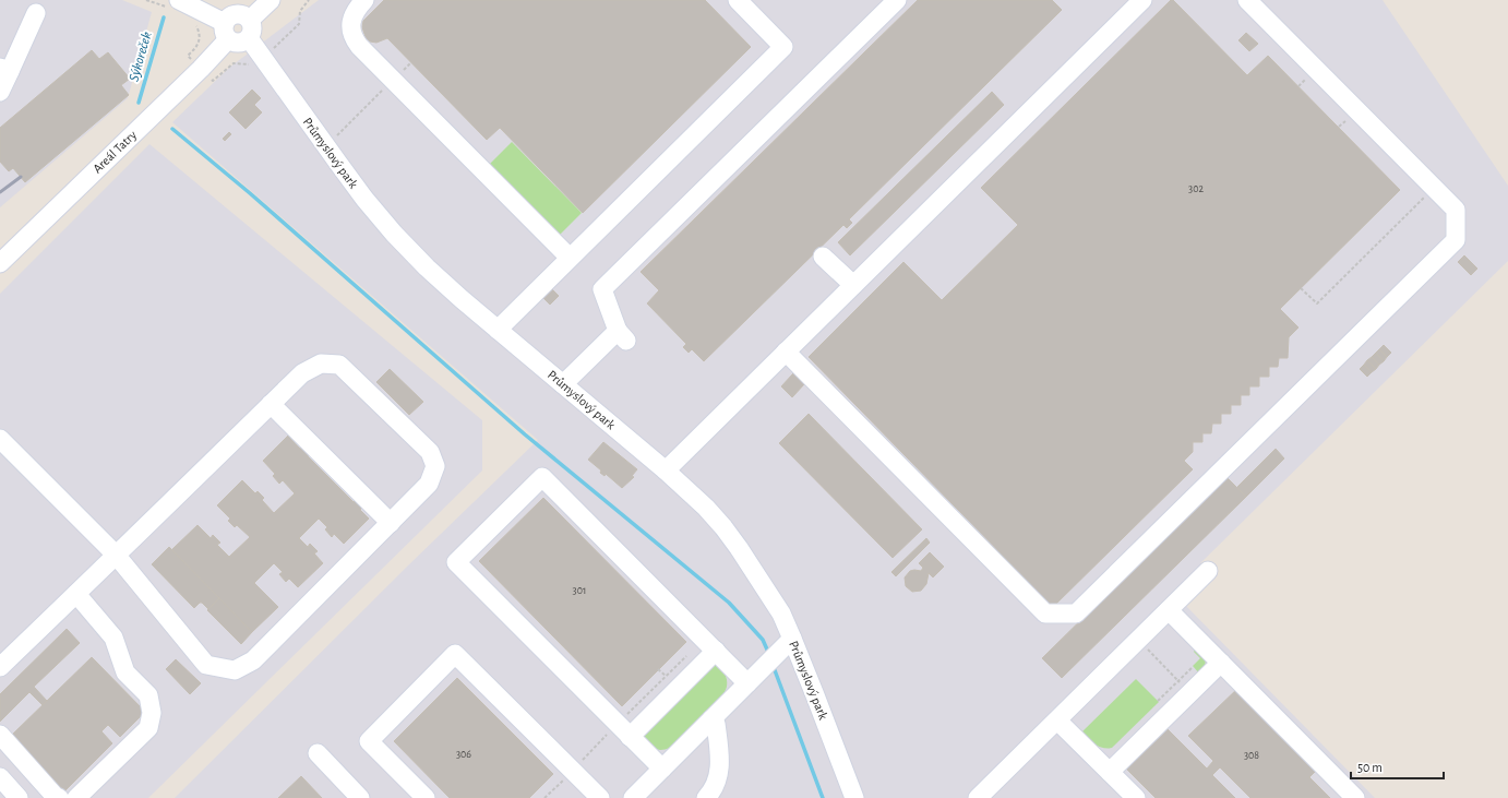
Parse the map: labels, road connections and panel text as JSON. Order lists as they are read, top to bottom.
{
  "streets": {
    "street": ["Areál Tatry", "Průmyslový park"]
  },
  "crossings": [
    ["Areál Tatry", "Průmyslový park"]
  ],
  "water": ["Sýkoreček"],
  "house_numbers": [
    "302",
    "301",
    "306",
    "308"
  ],
  "scale_bar": "50 m"
}
